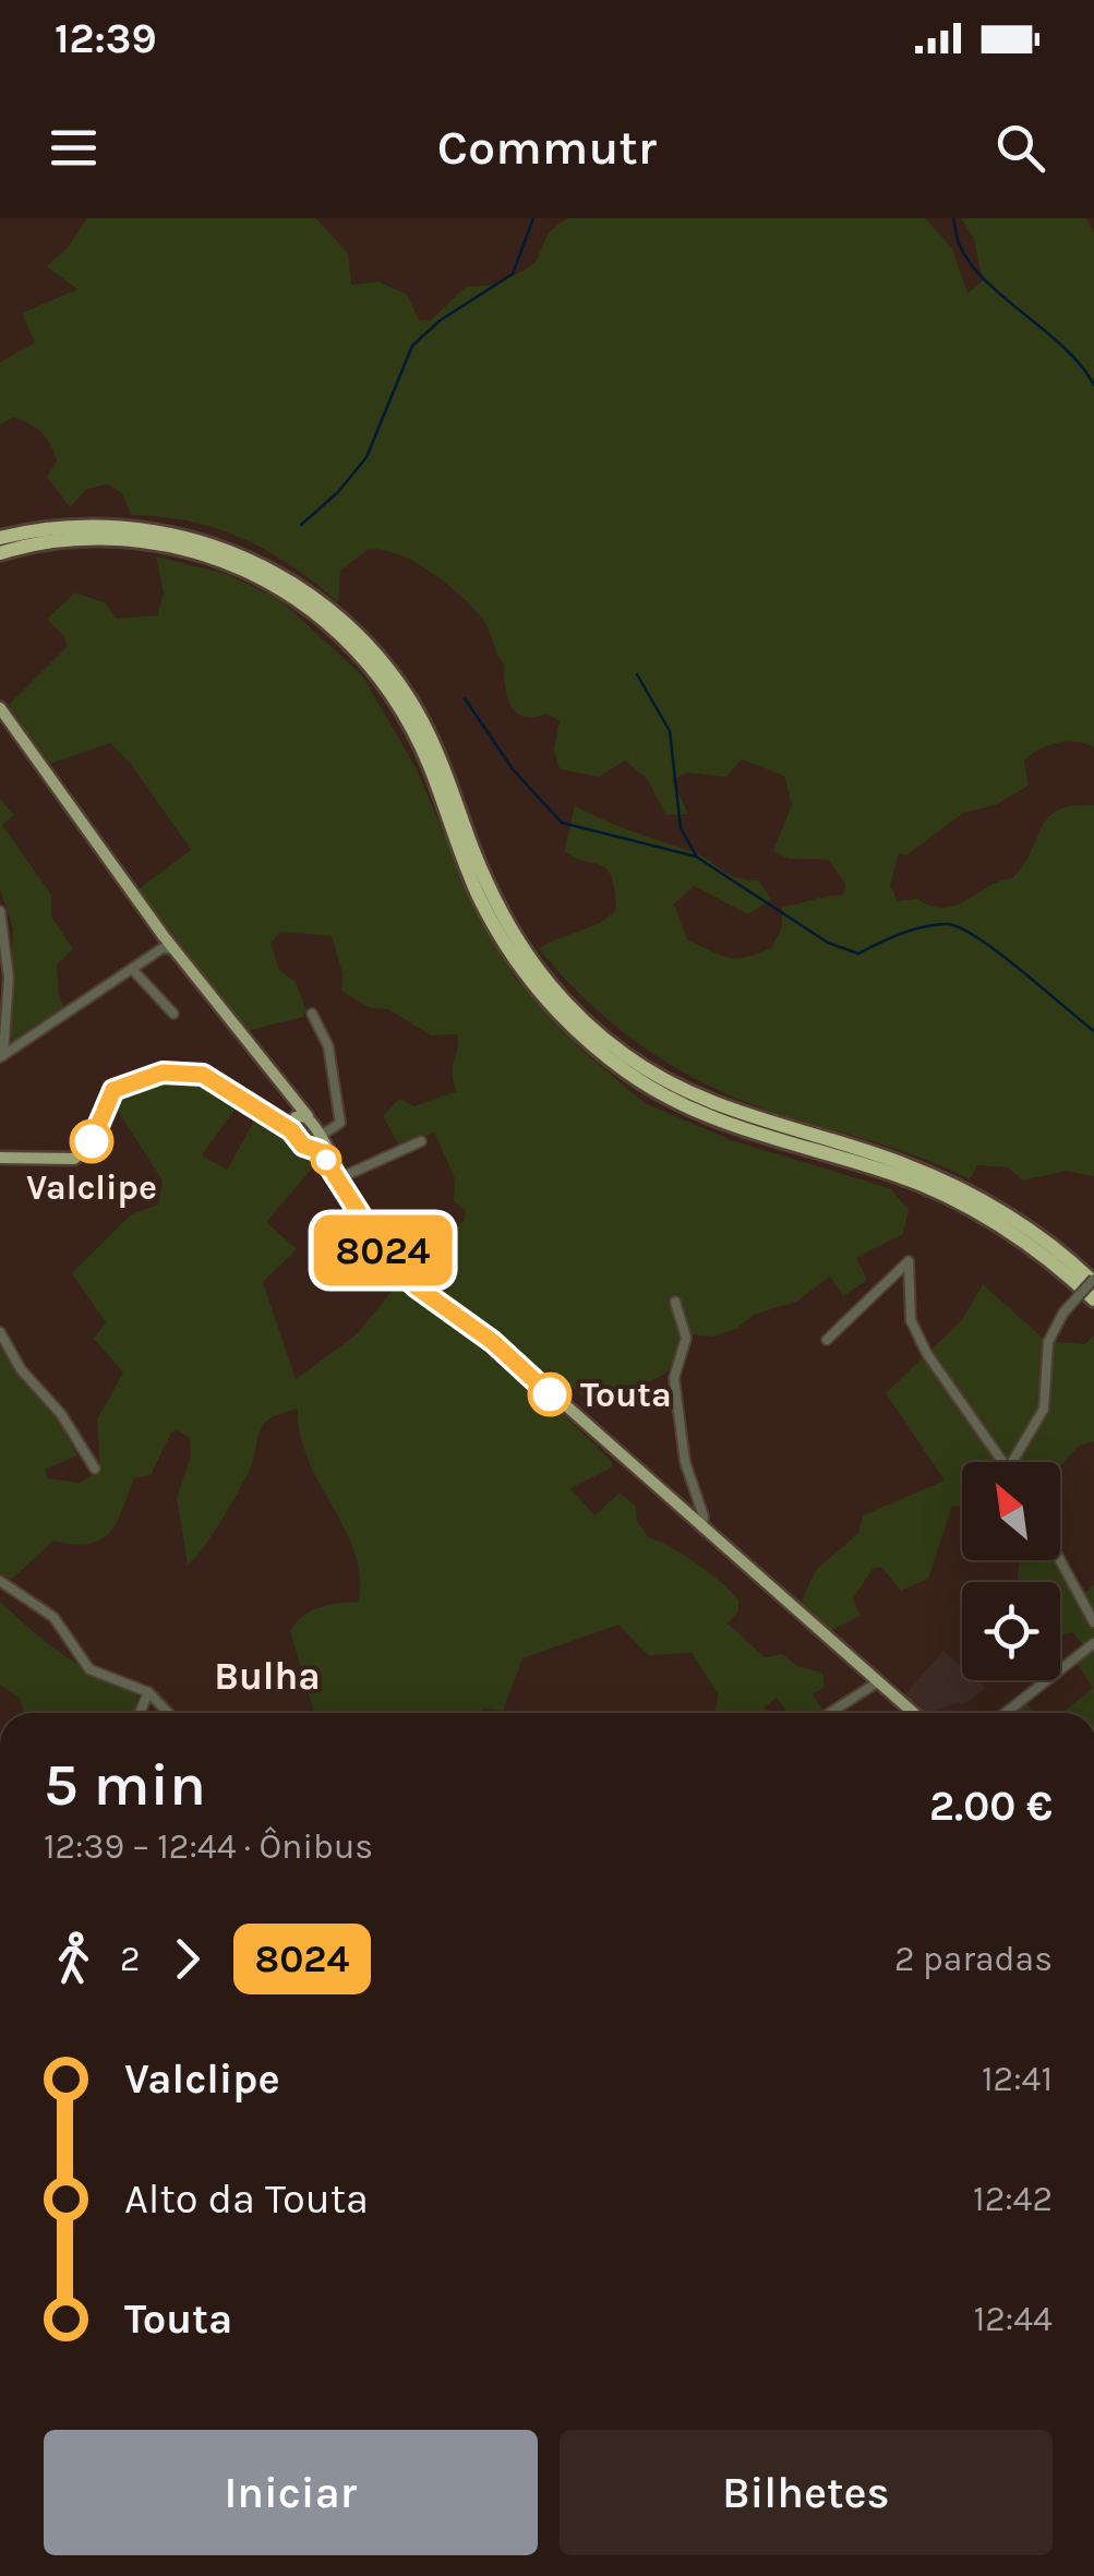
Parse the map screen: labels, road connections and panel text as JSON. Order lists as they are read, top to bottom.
{
  "districts": ["Bulha"],
  "places": ["Valclipe", "Touta"],
  "lines": ["bus line 8024"],
  "north": "top left",
  "page": {
    "status": "12:39",
    "header": "Commutr",
    "on_map": "8024",
    "heading": ["5 min", "12:39 – 12:44 · Ônibus", "2.00 €"],
    "legs": ["2", "8024", "2 paradas"],
    "list": [
      {
        "name": "Valclipe",
        "value": "12:41"
      },
      {
        "name": "Alto da Touta",
        "value": "12:42"
      },
      {
        "name": "Touta",
        "value": "12:44"
      }
    ],
    "buttons": ["Iniciar", "Bilhetes"]
  }
}
